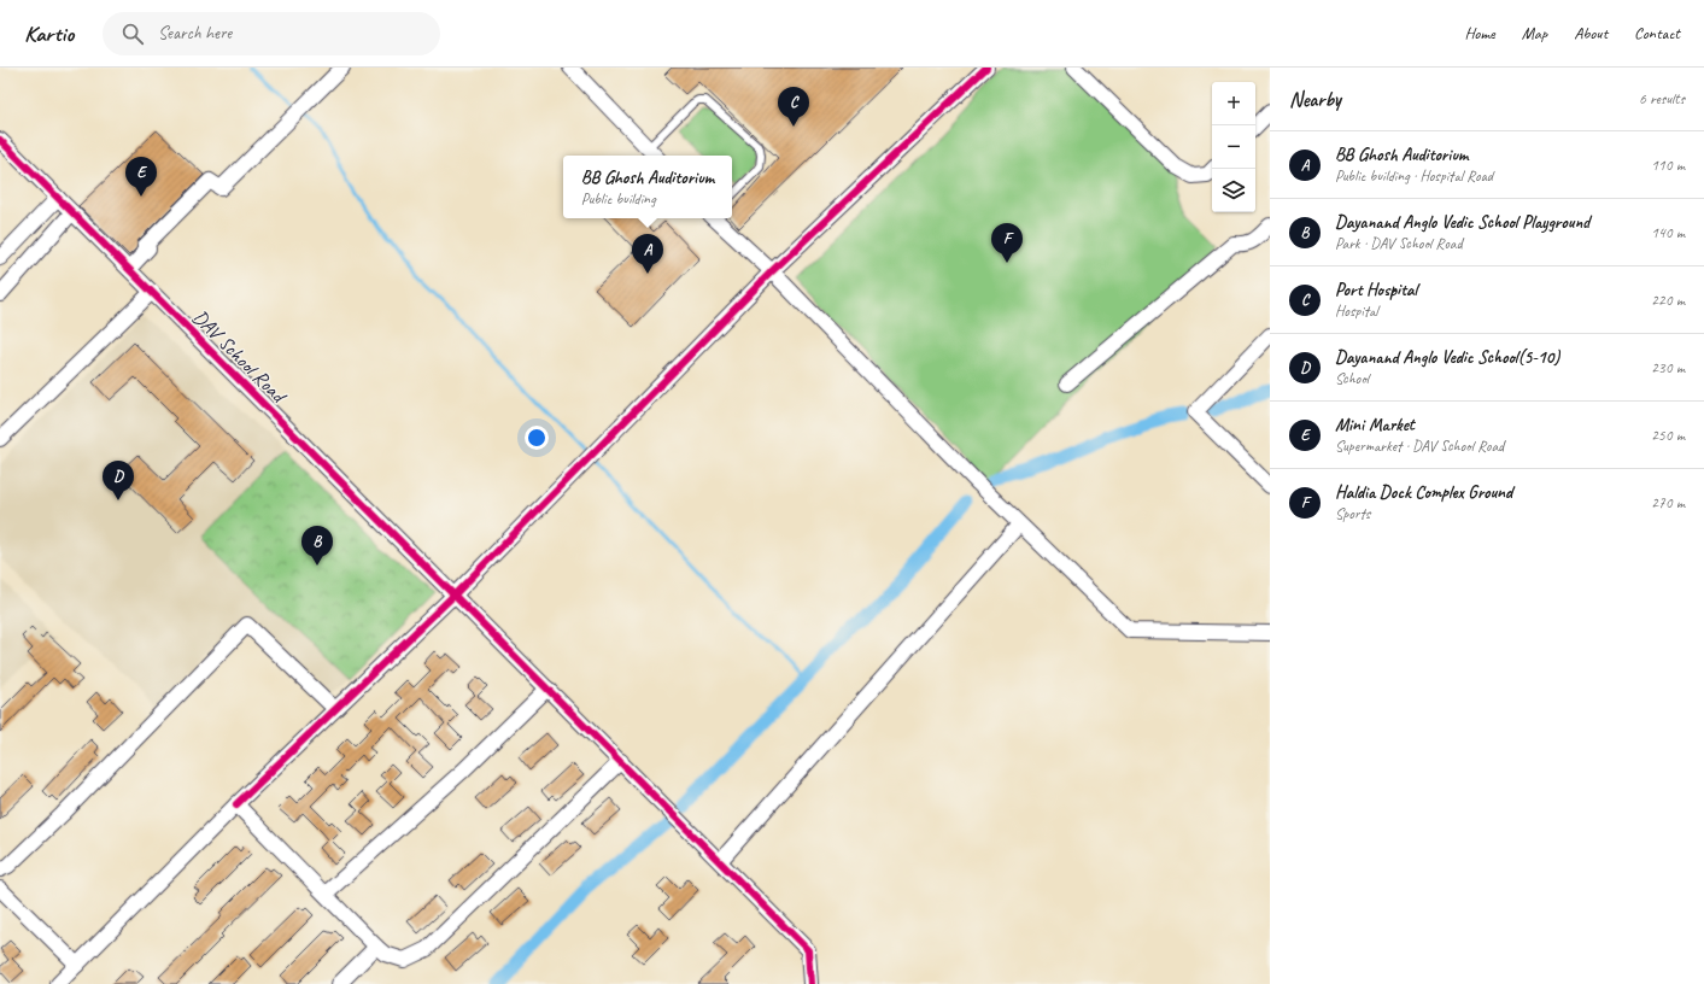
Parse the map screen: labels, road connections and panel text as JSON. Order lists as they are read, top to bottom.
{
  "streets": {
    "street": ["DAV School Road"]
  },
  "page": {
    "header": "Kartio",
    "search": "Search here",
    "nav": [
      "Home",
      "Map",
      "About",
      "Contact"
    ],
    "heading": ["Nearby", "6 results"],
    "map_buttons": ["+", "−"],
    "pins": [
      "C",
      "E",
      "F",
      "A",
      "D",
      "B"
    ],
    "list": [
      {
        "mark": "A",
        "name": "BB Ghosh Auditorium",
        "note": "Public building · Hospital Road",
        "value": "110 m"
      },
      {
        "mark": "B",
        "name": "Dayanand Anglo Vedic School Playground",
        "note": "Park · DAV School Road",
        "value": "140 m"
      },
      {
        "mark": "C",
        "name": "Port Hospital",
        "note": "Hospital",
        "value": "220 m"
      },
      {
        "mark": "D",
        "name": "Dayanand Anglo Vedic School(5-10)",
        "note": "School",
        "value": "230 m"
      },
      {
        "mark": "E",
        "name": "Mini Market",
        "note": "Supermarket · DAV School Road",
        "value": "250 m"
      },
      {
        "mark": "F",
        "name": "Haldia Dock Complex Ground",
        "note": "Sports",
        "value": "270 m"
      }
    ],
    "popup": ["BB Ghosh Auditorium", "Public building"]
  }
}
